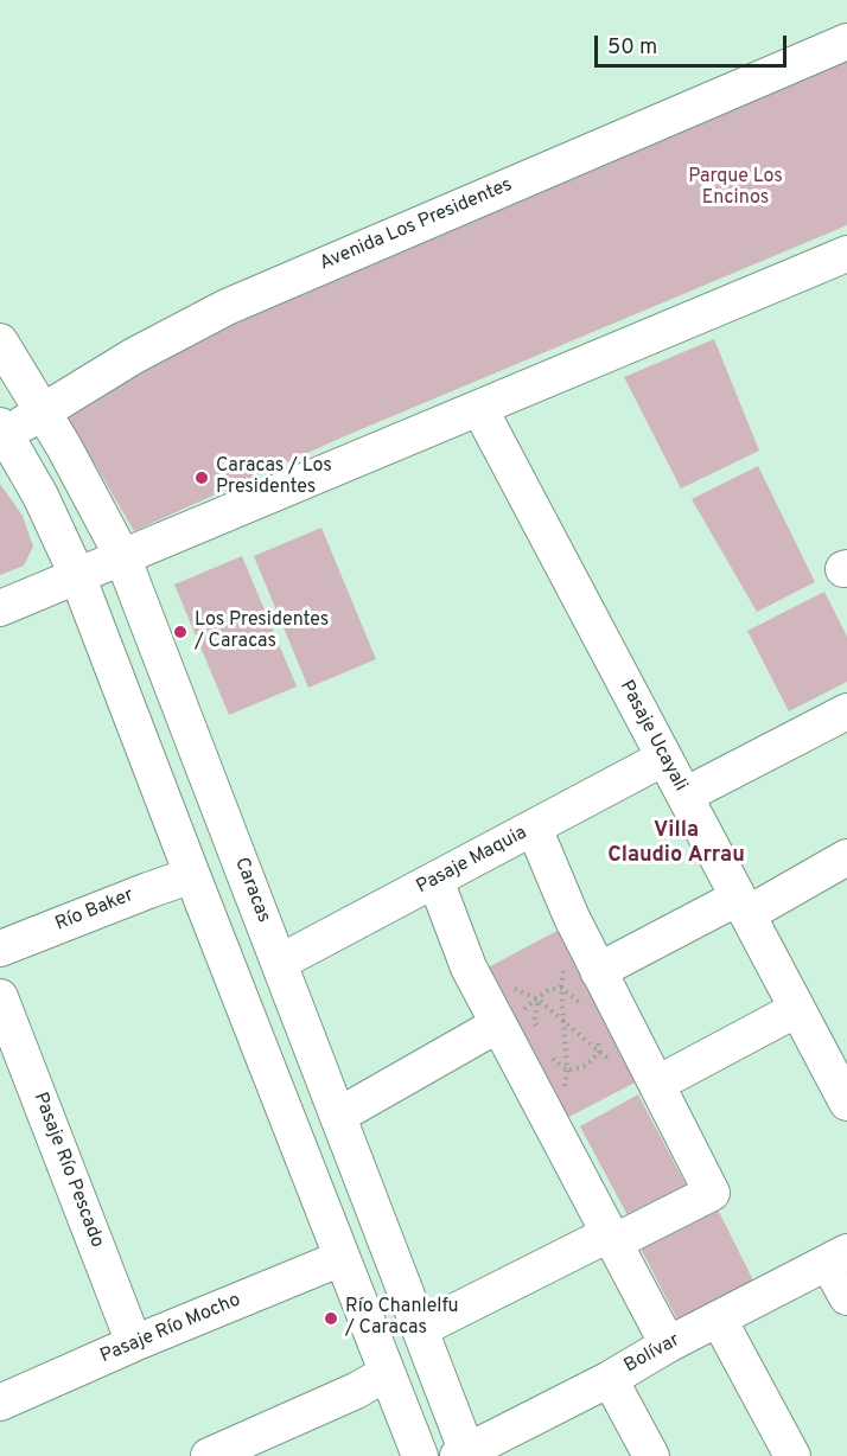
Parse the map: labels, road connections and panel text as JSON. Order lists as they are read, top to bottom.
{
  "streets": {
    "street": [
      "Avenida Los Presidentes",
      "Pasaje Ucayali",
      "Pasaje Maquia",
      "Caracas",
      "Río Baker",
      "Pasaje Río Pescado",
      "Pasaje Río Mocho",
      "Bolívar"
    ]
  },
  "crossings": [
    ["Avenida Los Presidentes", "Caracas"],
    ["Pasaje Ucayali", "Pasaje Maquia"],
    ["Pasaje Maquia", "Caracas"],
    ["Caracas", "Bolívar"],
    ["Pasaje Río Pescado", "Pasaje Río Mocho"]
  ],
  "districts": ["Villa Claudio Arrau"],
  "parks": ["Parque Los Encinos"],
  "places": ["Caracas / Los Presidentes", "Los Presidentes / Caracas", "Río Chanlelfu / Caracas"],
  "scale_bar": "50 m"
}
